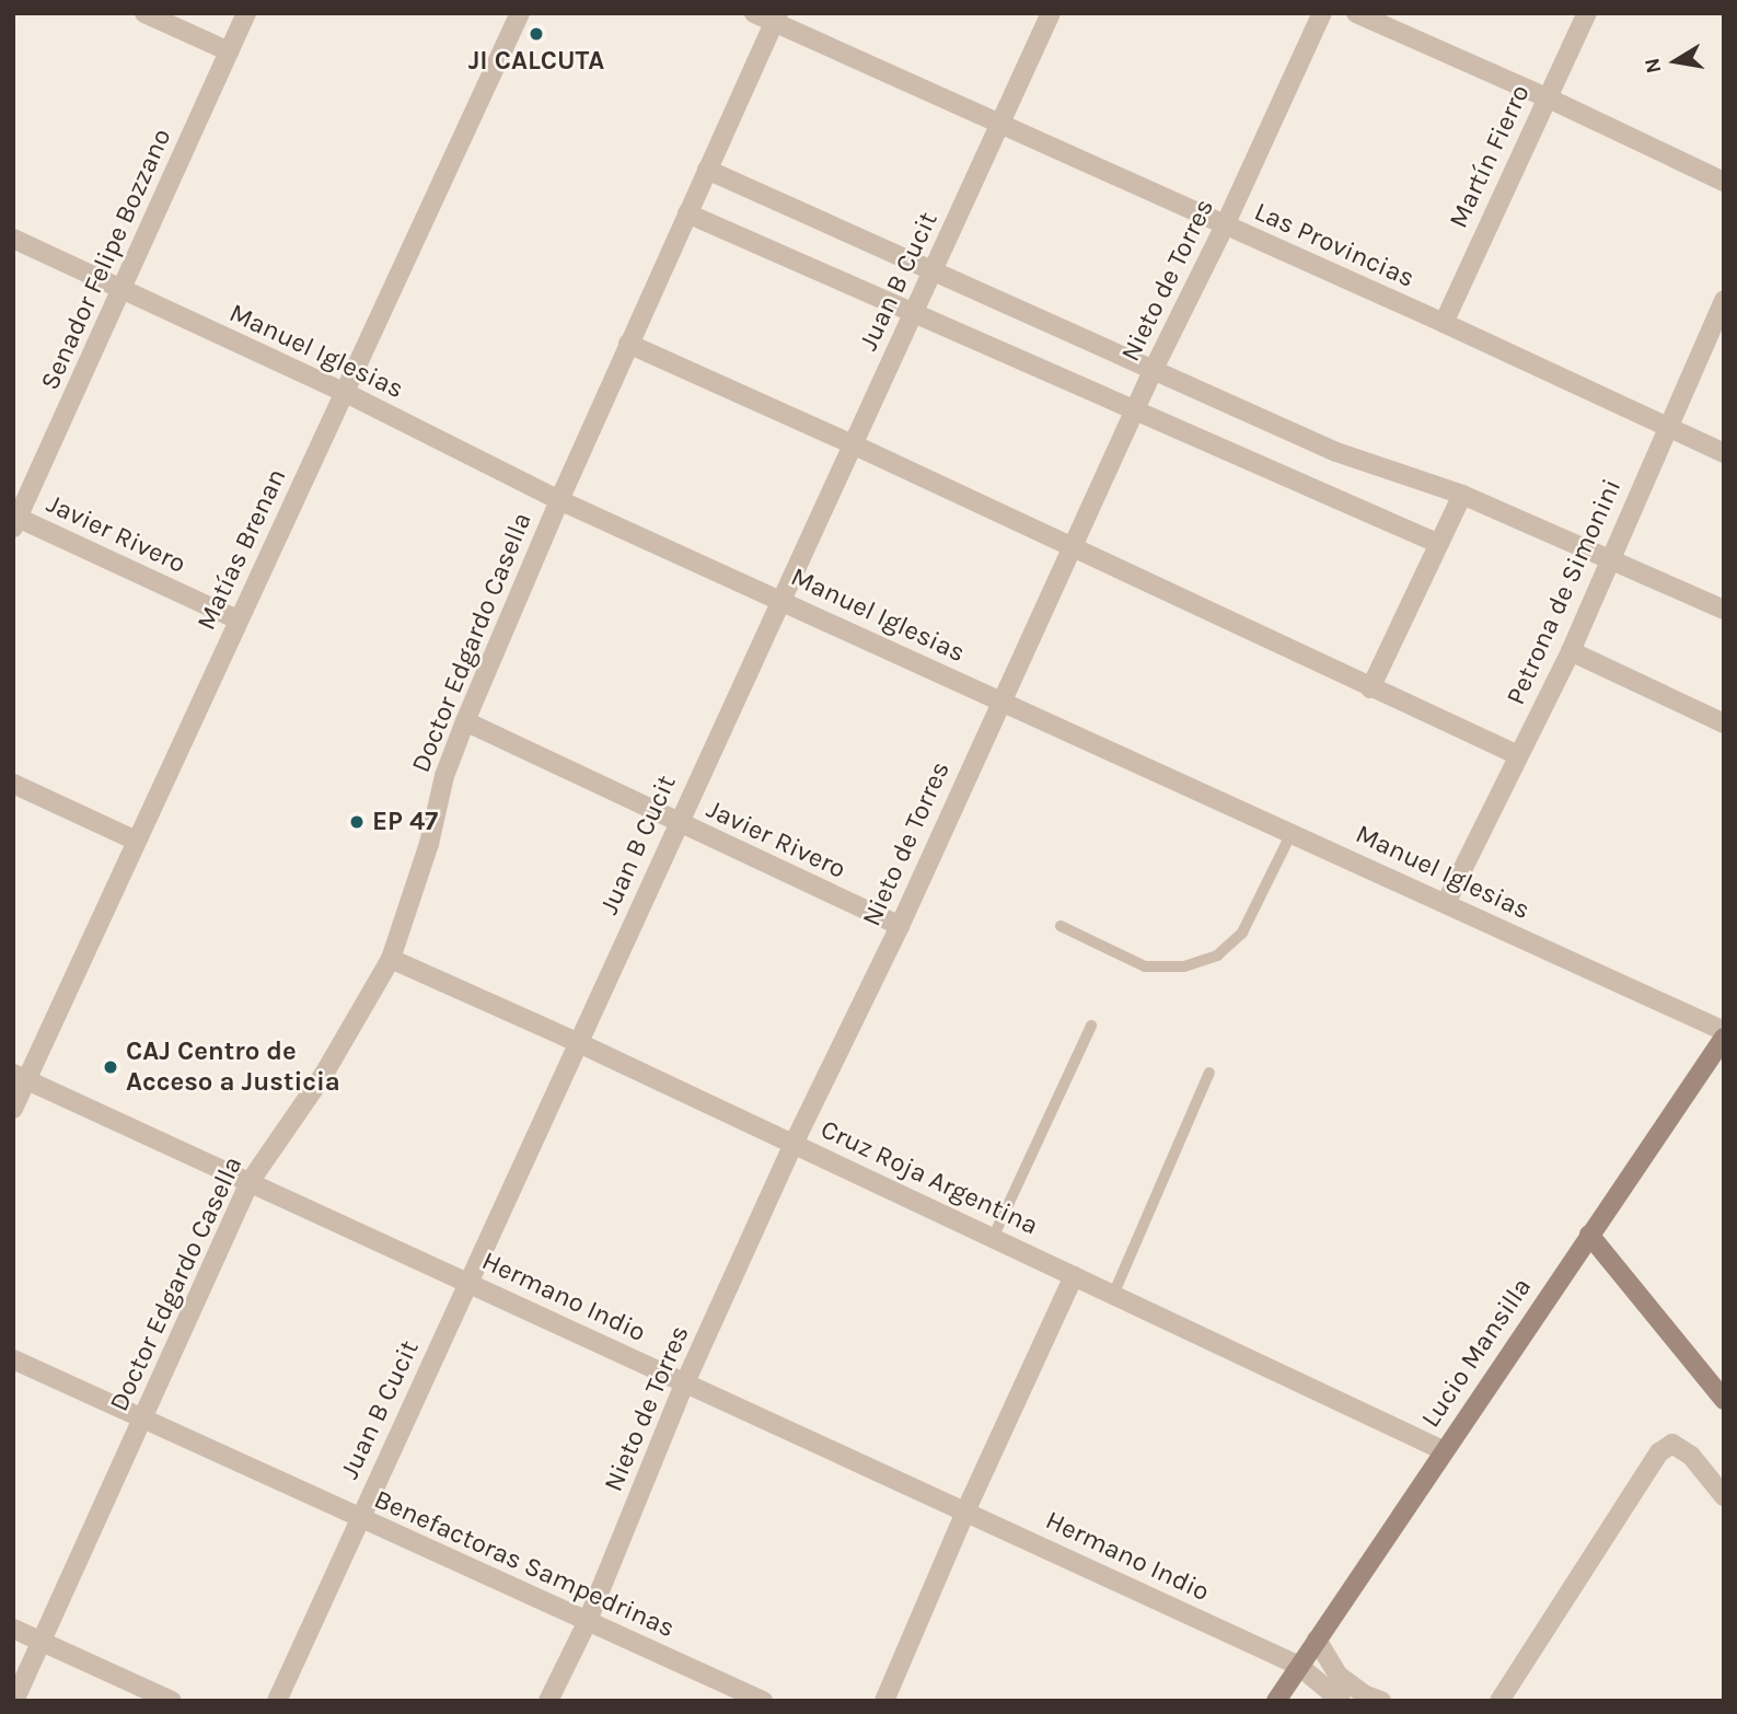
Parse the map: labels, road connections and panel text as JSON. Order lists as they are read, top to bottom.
{
  "streets": {
    "main road": ["Lucio Mansilla"],
    "street": [
      "Martín Fierro",
      "Las Provincias",
      "Senador Felipe Bozzano",
      "Nieto de Torres",
      "Juan B Cucit",
      "Manuel Iglesias",
      "Javier Rivero",
      "Matías Brenan",
      "Petrona de Simonini",
      "Doctor Edgardo Casella",
      "Cruz Roja Argentina",
      "Hermano Indio",
      "Benefactoras Sampedrinas"
    ]
  },
  "crossings": [
    ["Martín Fierro", "Las Provincias"],
    ["Las Provincias", "Nieto de Torres"],
    ["Las Provincias", "Juan B Cucit"],
    ["Las Provincias", "Petrona de Simonini"],
    ["Las Provincias", "Doctor Edgardo Casella"],
    ["Senador Felipe Bozzano", "Manuel Iglesias"],
    ["Senador Felipe Bozzano", "Javier Rivero"],
    ["Nieto de Torres", "Manuel Iglesias"],
    ["Nieto de Torres", "Javier Rivero"],
    ["Nieto de Torres", "Cruz Roja Argentina"],
    ["Nieto de Torres", "Hermano Indio"],
    ["Nieto de Torres", "Benefactoras Sampedrinas"],
    ["Juan B Cucit", "Manuel Iglesias"],
    ["Juan B Cucit", "Javier Rivero"],
    ["Juan B Cucit", "Cruz Roja Argentina"],
    ["Juan B Cucit", "Hermano Indio"],
    ["Juan B Cucit", "Benefactoras Sampedrinas"],
    ["Manuel Iglesias", "Matías Brenan"],
    ["Manuel Iglesias", "Petrona de Simonini"],
    ["Manuel Iglesias", "Doctor Edgardo Casella"],
    ["Manuel Iglesias", "Lucio Mansilla"],
    ["Javier Rivero", "Matías Brenan"],
    ["Javier Rivero", "Doctor Edgardo Casella"],
    ["Matías Brenan", "Hermano Indio"],
    ["Doctor Edgardo Casella", "Cruz Roja Argentina"],
    ["Doctor Edgardo Casella", "Hermano Indio"],
    ["Doctor Edgardo Casella", "Benefactoras Sampedrinas"],
    ["Cruz Roja Argentina", "Lucio Mansilla"],
    ["Hermano Indio", "Lucio Mansilla"]
  ],
  "places": ["JI CALCUTA", "EP 47", "CAJ Centro de Acceso a Justicia"],
  "north": "left"
}
